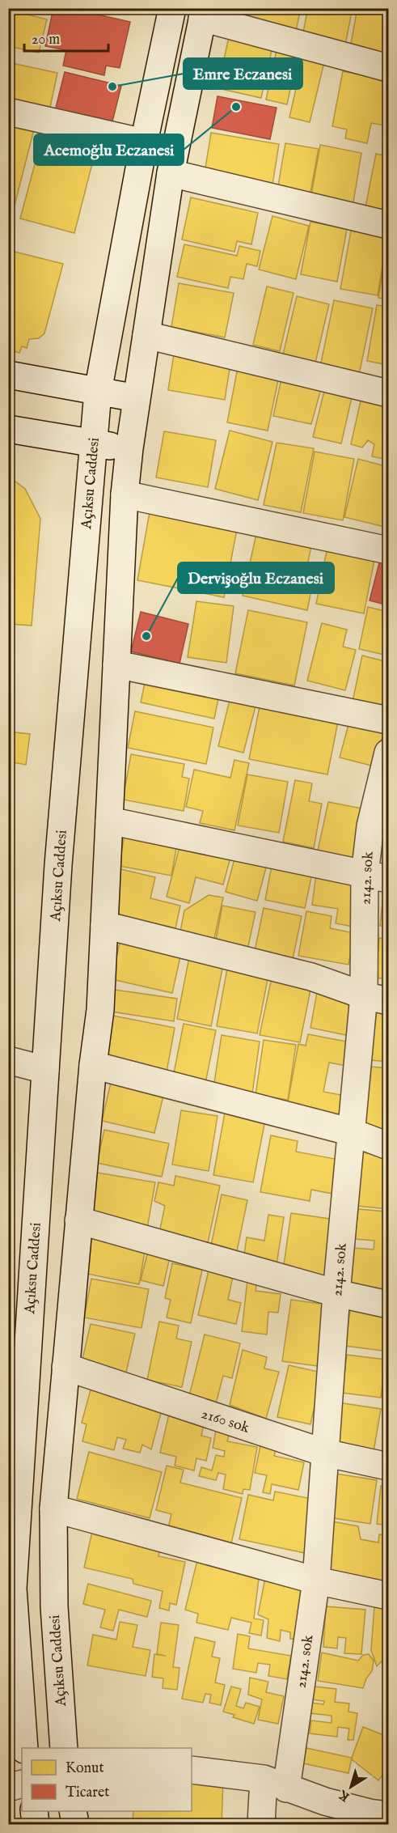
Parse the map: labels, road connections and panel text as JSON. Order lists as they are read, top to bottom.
{
  "streets": {
    "street": ["Açıksu Caddesi", "2142. sok", "2160 sok"]
  },
  "crossings": [
    ["Açıksu Caddesi", "2160 sok"],
    ["2142. sok", "2160 sok"]
  ],
  "places": ["Emre Eczanesi", "Acemoğlu Eczanesi", "Dervişoğlu Eczanesi"],
  "legend": ["Konut", "Ticaret"],
  "scale_bar": "20 m",
  "north": "bottom left"
}
